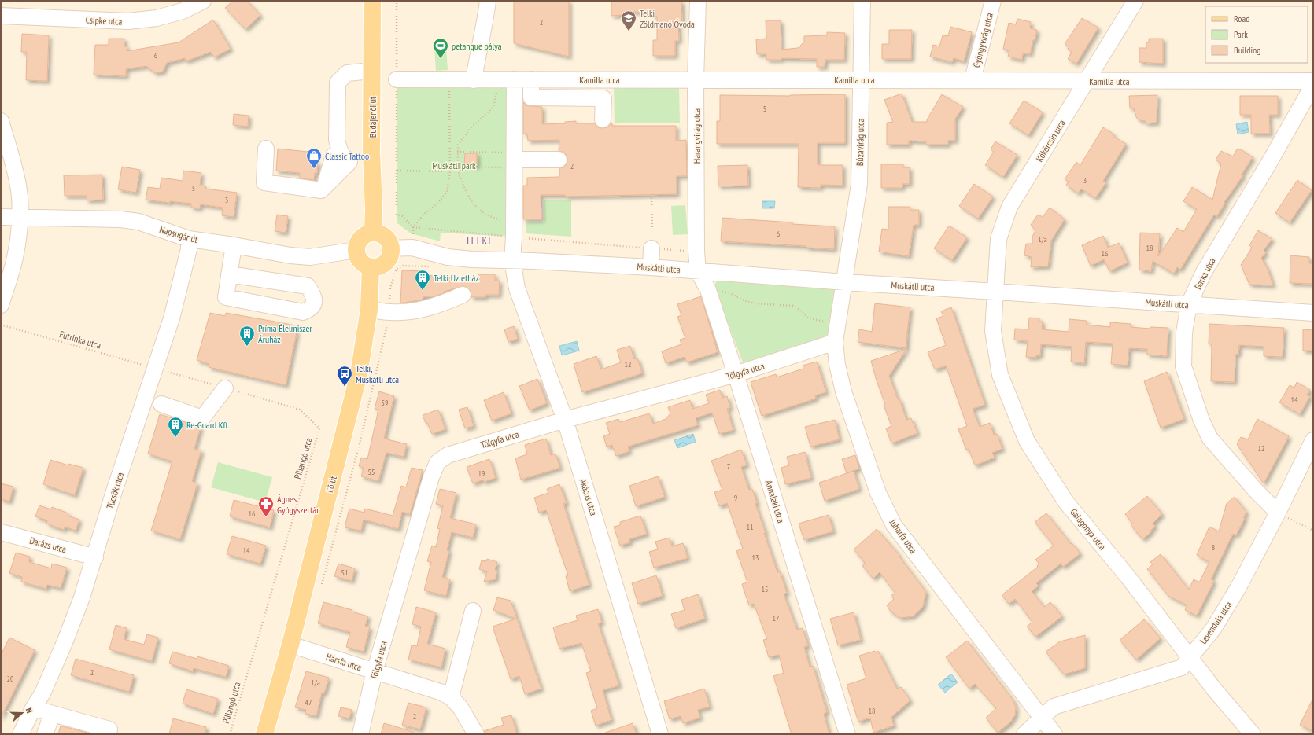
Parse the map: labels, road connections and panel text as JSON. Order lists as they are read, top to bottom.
{
  "streets": {
    "main road": ["Budajenői út", "Fő út"],
    "street": [
      "Csipke utca",
      "Gyöngyvirág utca",
      "Kamilla utca",
      "Harangvirág utca",
      "Kökörcsin utca",
      "Búzavirág utca",
      "Napsugár út",
      "Muskátli utca",
      "Barka utca",
      "Tölgyfa utca",
      "Tücsök utca",
      "Akácos utca",
      "Annalaki utca",
      "Galagonya utca",
      "Juharfa utca",
      "Darázs utca",
      "Levendula utca",
      "Hársfa utca"
    ],
    "path": ["Futrinka utca", "Pillangó utca"]
  },
  "crossings": [
    ["Gyöngyvirág utca", "Kamilla utca"],
    ["Kamilla utca", "Harangvirág utca"],
    ["Kamilla utca", "Kökörcsin utca"],
    ["Kamilla utca", "Búzavirág utca"],
    ["Budajenői út", "Napsugár út"],
    ["Budajenői út", "Muskátli utca"],
    ["Budajenői út", "Fő út"],
    ["Harangvirág utca", "Muskátli utca"],
    ["Harangvirág utca", "Annalaki utca"],
    ["Kökörcsin utca", "Muskátli utca"],
    ["Kökörcsin utca", "Galagonya utca"],
    ["Búzavirág utca", "Muskátli utca"],
    ["Búzavirág utca", "Juharfa utca"],
    ["Napsugár út", "Muskátli utca"],
    ["Napsugár út", "Fő út"],
    ["Napsugár út", "Tücsök utca"],
    ["Muskátli utca", "Barka utca"],
    ["Muskátli utca", "Fő út"],
    ["Muskátli utca", "Akácos utca"],
    ["Muskátli utca", "Annalaki utca"],
    ["Muskátli utca", "Galagonya utca"],
    ["Muskátli utca", "Juharfa utca"],
    ["Barka utca", "Levendula utca"],
    ["Futrinka utca", "Pillangó utca"],
    ["Futrinka utca", "Tücsök utca"],
    ["Tölgyfa utca", "Akácos utca"],
    ["Tölgyfa utca", "Annalaki utca"],
    ["Tölgyfa utca", "Juharfa utca"],
    ["Tölgyfa utca", "Hársfa utca"],
    ["Pillangó utca", "Tücsök utca"],
    ["Fő út", "Hársfa utca"],
    ["Tücsök utca", "Darázs utca"],
    ["Galagonya utca", "Levendula utca"],
    ["Juharfa utca", "Levendula utca"]
  ],
  "districts": ["TELKI"],
  "parks": ["Muskátli park"],
  "places": {
    "school or university": ["Telki Zöldmanó Óvoda"],
    "sports": ["petanque pálya"],
    "shop": ["Classic Tattoo"],
    "building": ["Telki Üzletház", "Príma Élelmiszer Áruház", "Re-Guard Kft."],
    "bus stop": ["Telki, Muskátli utca"],
    "pharmacy": ["Ágnes Gyógyszertár"]
  },
  "house_numbers": [
    "2",
    "6",
    "5",
    "2",
    "3",
    "5",
    "3",
    "6",
    "1/a",
    "18",
    "16",
    "12",
    "14",
    "59",
    "12",
    "7",
    "55",
    "19",
    "9",
    "16",
    "11",
    "8",
    "14",
    "13",
    "51",
    "15",
    "17",
    "2",
    "20",
    "1/a",
    "47",
    "18",
    "2"
  ],
  "legend": ["Road", "Park", "Building"],
  "north": "right"
}
